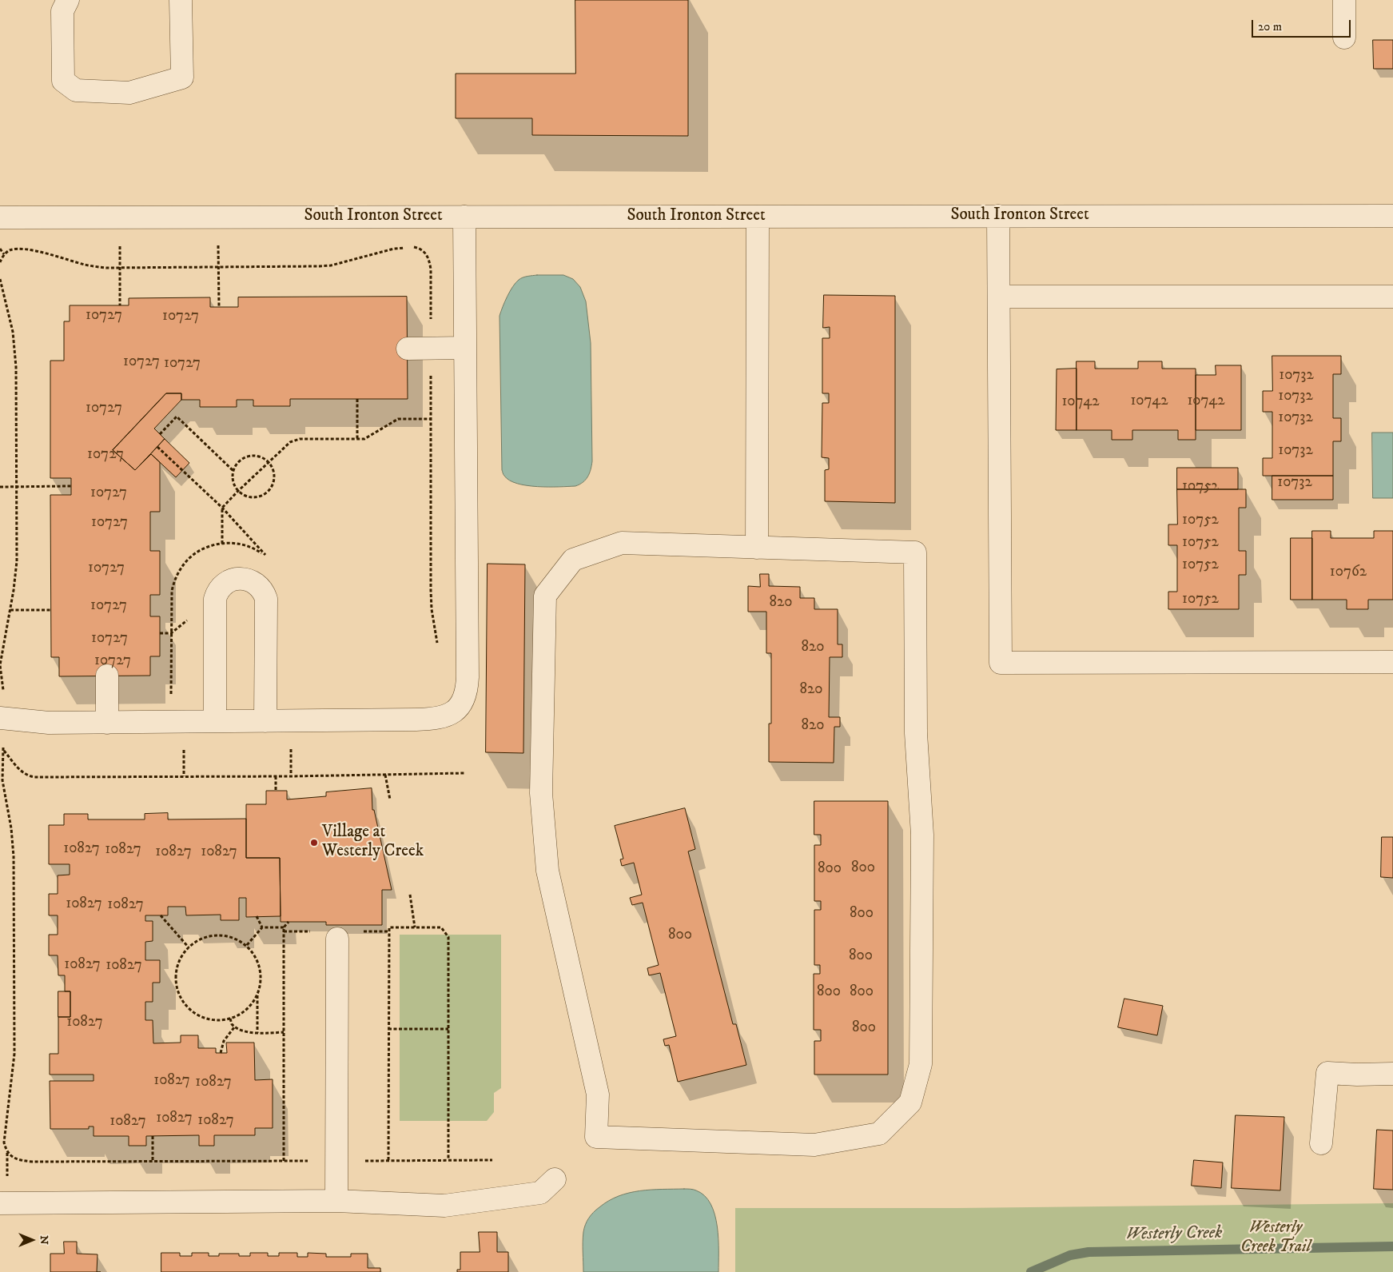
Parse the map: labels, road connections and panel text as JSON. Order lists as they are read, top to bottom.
{
  "streets": {
    "street": ["South Ironton Street"]
  },
  "water": ["Westerly Creek"],
  "parks": ["Westerly Creek Trail"],
  "places": ["Village at Westerly Creek"],
  "house_numbers": [
    "10727",
    "10727",
    "10727",
    "10727",
    "10732",
    "10732",
    "10742",
    "10742",
    "10742",
    "10727",
    "10732",
    "10732",
    "10727",
    "10732",
    "10752",
    "10727",
    "10752",
    "10727",
    "10752",
    "10752",
    "10727",
    "10762",
    "10752",
    "820",
    "10727",
    "10727",
    "820",
    "10727",
    "820",
    "820",
    "10827",
    "10827",
    "10827",
    "10827",
    "800",
    "800",
    "10827",
    "10827",
    "800",
    "800",
    "800",
    "10827",
    "10827",
    "800",
    "800",
    "10827",
    "800",
    "10827",
    "10827",
    "10827",
    "10827",
    "10827"
  ],
  "scale_bar": "20 m",
  "north": "right"
}
